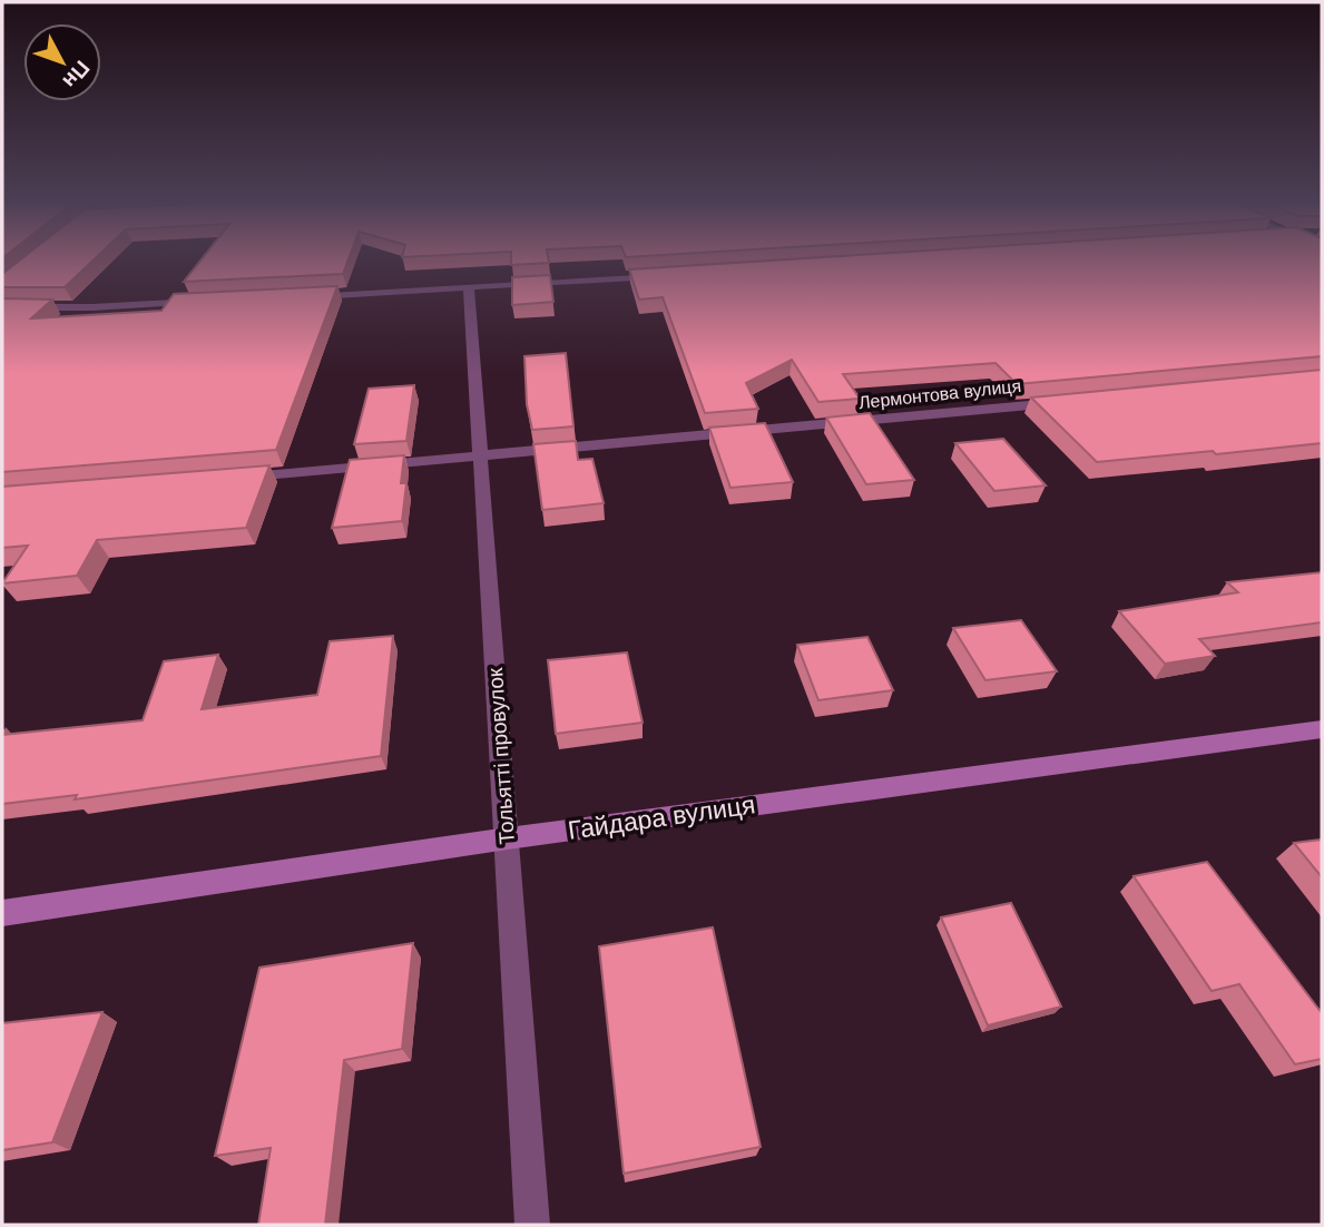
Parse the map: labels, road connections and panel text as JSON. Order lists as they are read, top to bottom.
{
  "streets": {
    "street": ["Лермонтова вулиця", "Тольятті провулок", "Гайдара вулиця"]
  },
  "crossings": [
    ["Лермонтова вулиця", "Тольятті провулок"],
    ["Тольятті провулок", "Гайдара вулиця"]
  ],
  "north": "bottom right"
}
